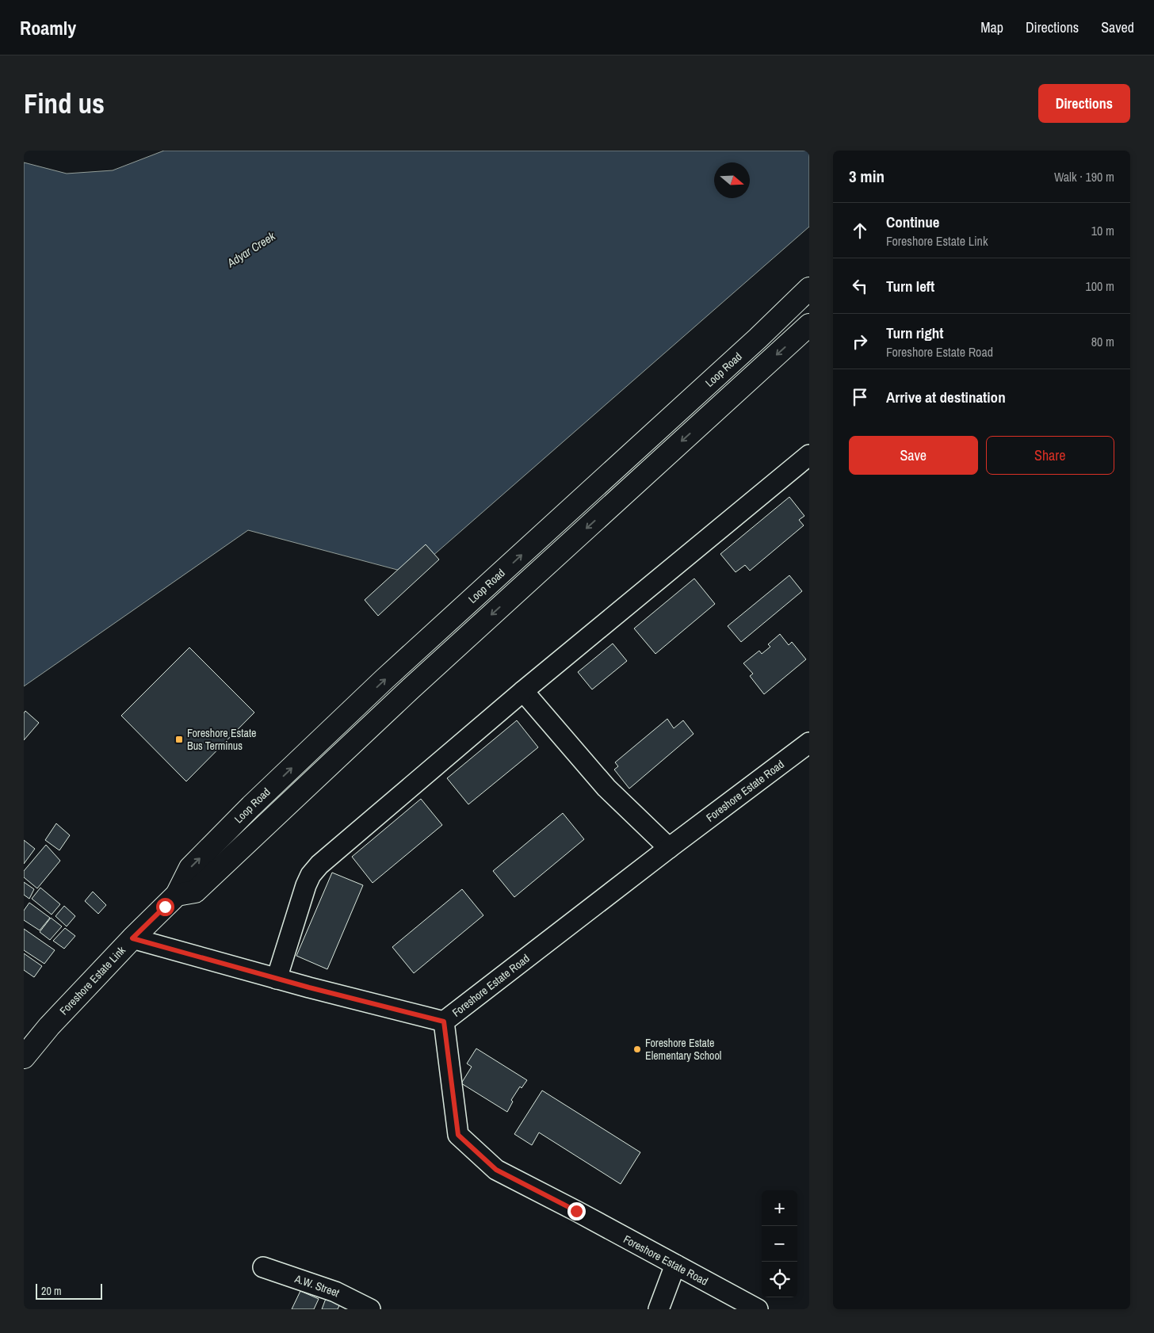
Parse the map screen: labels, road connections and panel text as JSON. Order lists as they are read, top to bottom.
{
  "streets": {
    "street": [
      "Loop Road",
      "Foreshore Estate Road",
      "Foreshore Estate Link",
      "A.W. Street"
    ]
  },
  "crossings": [
    ["Loop Road", "Foreshore Estate Link"]
  ],
  "water": ["Adyar Creek"],
  "places": {
    "transit": ["Foreshore Estate Bus Terminus"],
    "other": ["Foreshore Estate Elementary School"]
  },
  "scale_bar": "20 m",
  "north": "right",
  "page": {
    "header": "Roamly",
    "nav": ["Map", "Directions", "Saved"],
    "buttons": [
      "Directions",
      ["Save", "Share"]
    ],
    "title": "Find us",
    "heading": ["3 min", "Walk · 190 m"],
    "list": [
      ["Continue", "Foreshore Estate Link", "10 m"],
      ["Turn left", "100 m"],
      ["Turn right", "Foreshore Estate Road", "80 m"],
      "Arrive at destination"
    ],
    "map_buttons": ["+", "−"],
    "scale": "20 m"
  }
}
